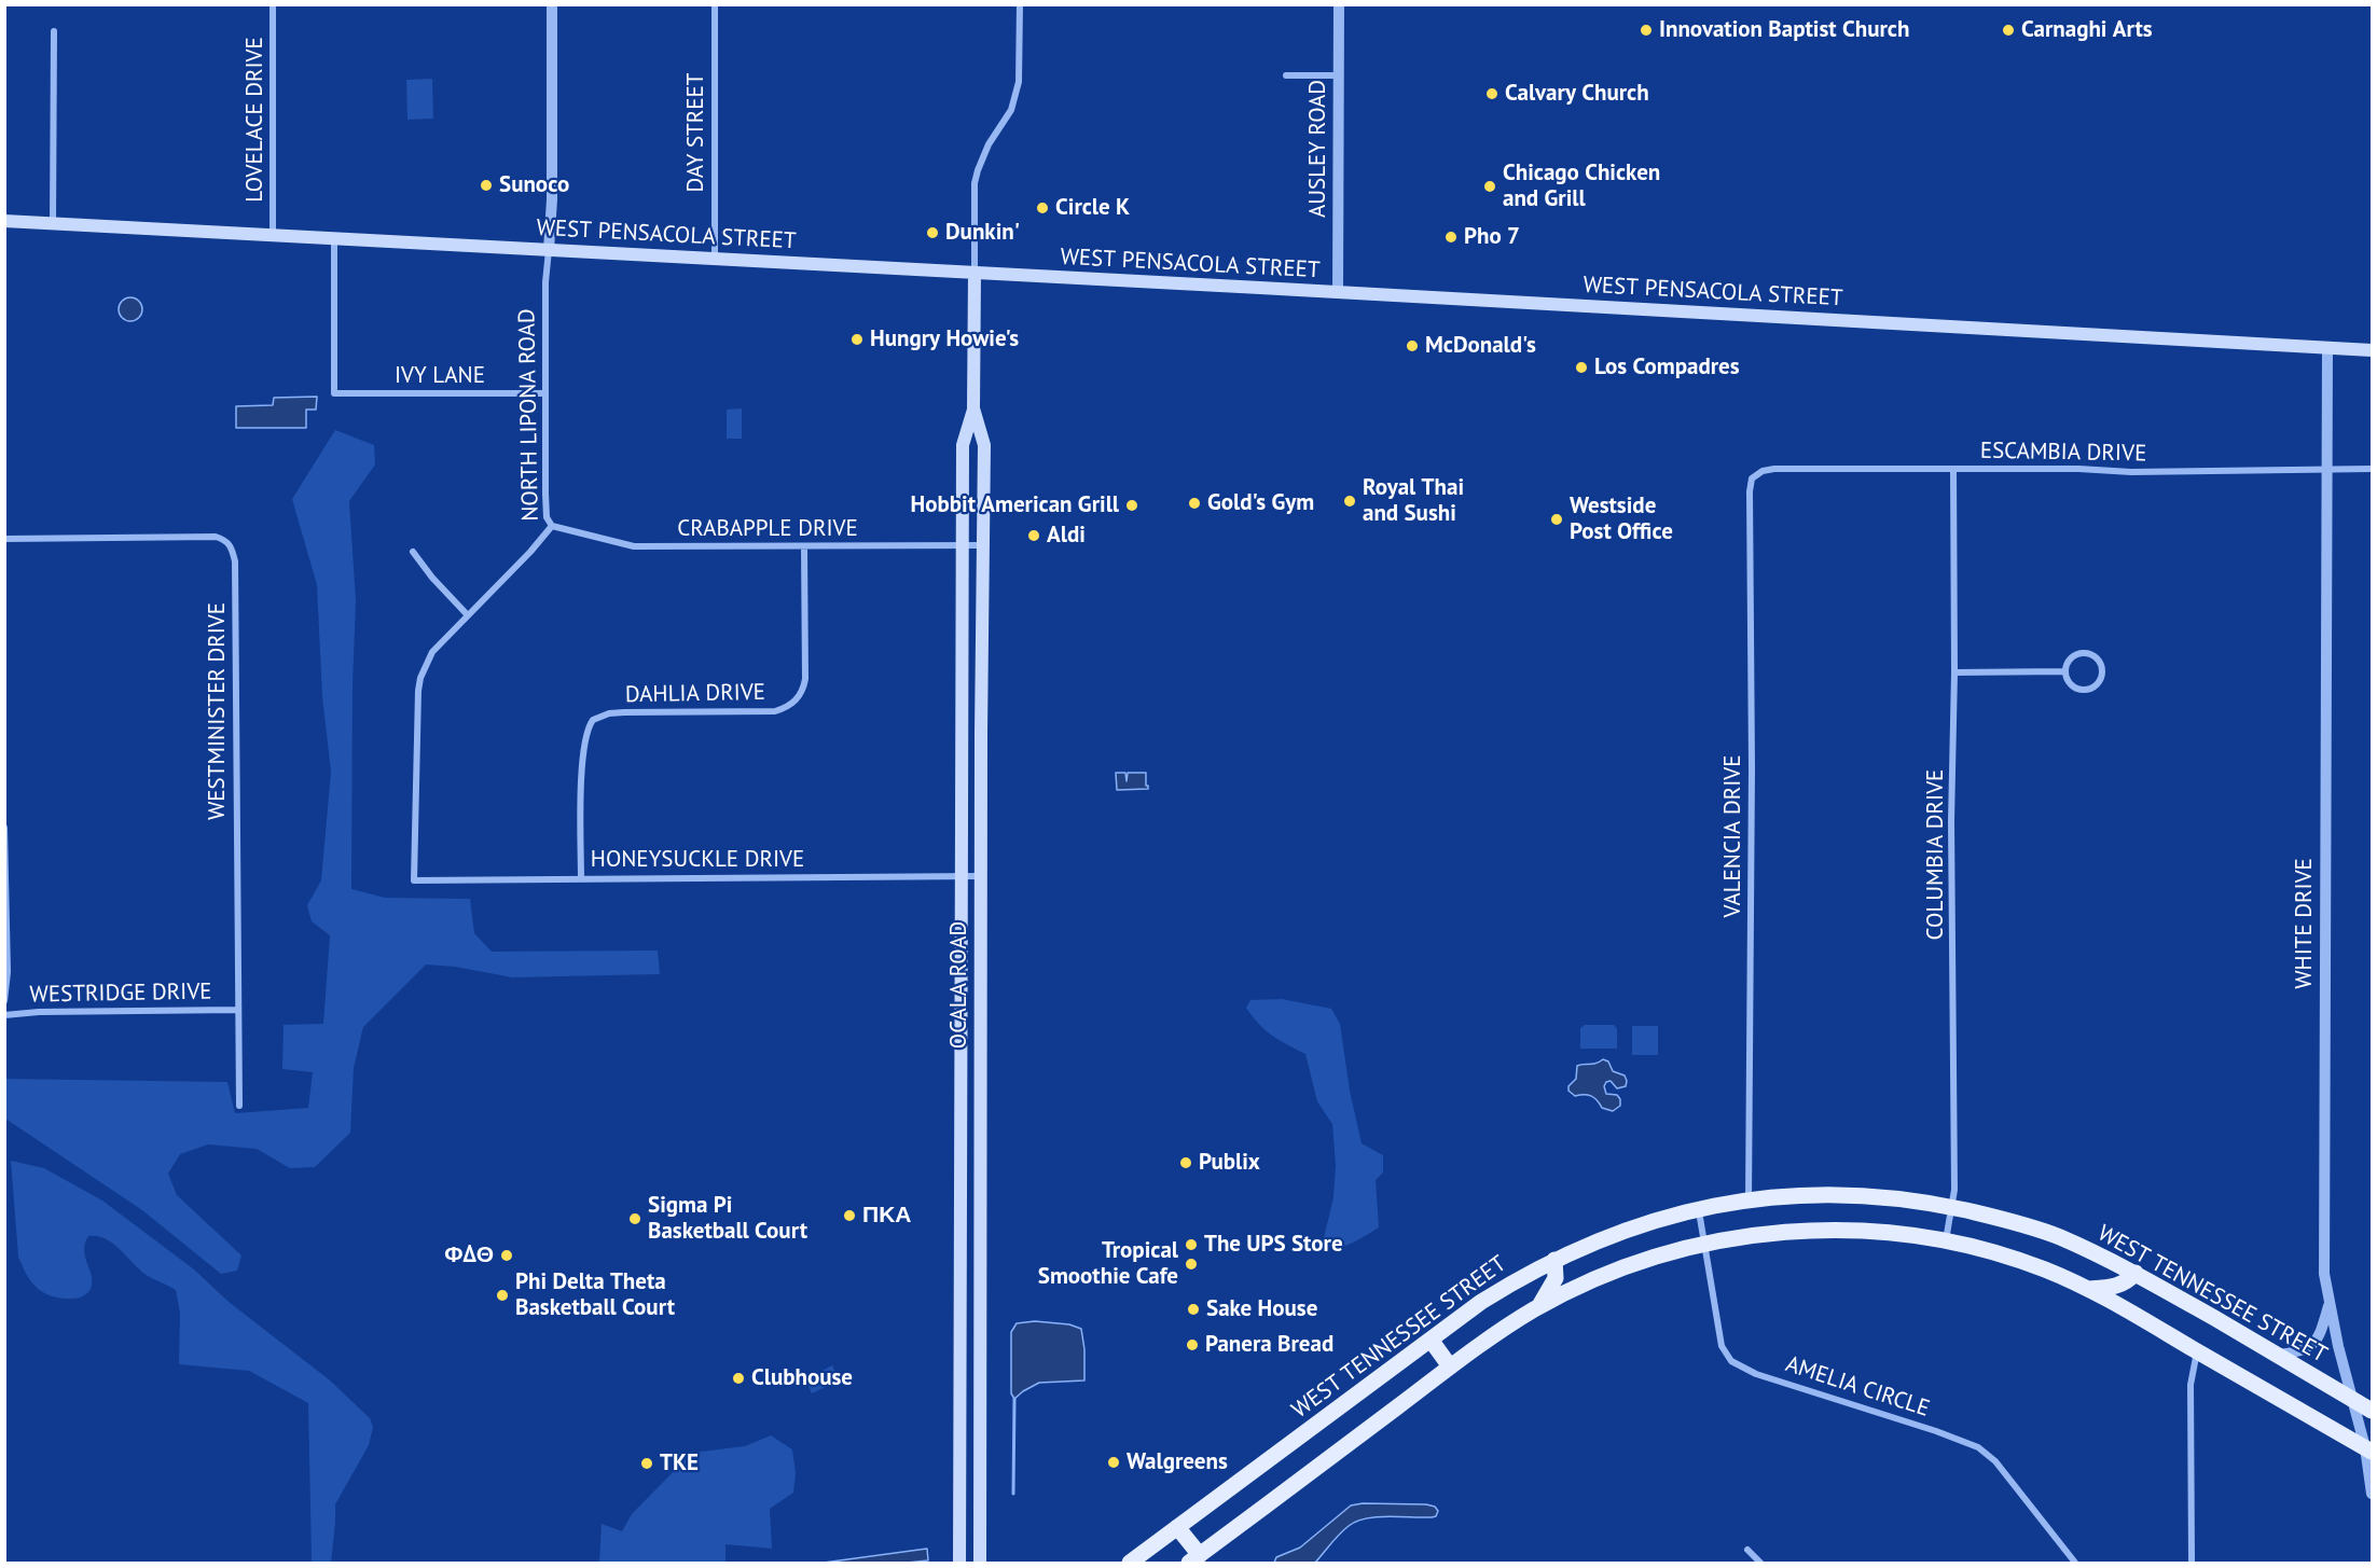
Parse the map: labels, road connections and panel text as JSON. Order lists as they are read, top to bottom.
{
  "streets": {
    "main road": ["WEST PENSACOLA STREET", "OCALA ROAD", "WEST TENNESSEE STREET"],
    "street": [
      "LOVELACE DRIVE",
      "DAY STREET",
      "AUSLEY ROAD",
      "IVY LANE",
      "NORTH LIPONA ROAD",
      "ESCAMBIA DRIVE",
      "CRABAPPLE DRIVE",
      "DAHLIA DRIVE",
      "WESTMINISTER DRIVE",
      "VALENCIA DRIVE",
      "COLUMBIA DRIVE",
      "HONEYSUCKLE DRIVE",
      "WHITE DRIVE",
      "WESTRIDGE DRIVE",
      "AMELIA CIRCLE"
    ]
  },
  "crossings": [
    ["LOVELACE DRIVE", "WEST PENSACOLA STREET"],
    ["DAY STREET", "WEST PENSACOLA STREET"],
    ["AUSLEY ROAD", "WEST PENSACOLA STREET"],
    ["WEST PENSACOLA STREET", "IVY LANE"],
    ["WEST PENSACOLA STREET", "NORTH LIPONA ROAD"],
    ["WEST PENSACOLA STREET", "WHITE DRIVE"],
    ["WEST PENSACOLA STREET", "OCALA ROAD"],
    ["IVY LANE", "NORTH LIPONA ROAD"],
    ["NORTH LIPONA ROAD", "CRABAPPLE DRIVE"],
    ["NORTH LIPONA ROAD", "HONEYSUCKLE DRIVE"],
    ["ESCAMBIA DRIVE", "VALENCIA DRIVE"],
    ["ESCAMBIA DRIVE", "COLUMBIA DRIVE"],
    ["ESCAMBIA DRIVE", "WHITE DRIVE"],
    ["CRABAPPLE DRIVE", "DAHLIA DRIVE"],
    ["CRABAPPLE DRIVE", "OCALA ROAD"],
    ["DAHLIA DRIVE", "HONEYSUCKLE DRIVE"],
    ["WESTMINISTER DRIVE", "WESTRIDGE DRIVE"],
    ["VALENCIA DRIVE", "WEST TENNESSEE STREET"],
    ["COLUMBIA DRIVE", "WEST TENNESSEE STREET"],
    ["HONEYSUCKLE DRIVE", "OCALA ROAD"],
    ["WHITE DRIVE", "WEST TENNESSEE STREET"],
    ["WEST TENNESSEE STREET", "AMELIA CIRCLE"]
  ],
  "places": [
    "Innovation Baptist Church",
    "Carnaghi Arts",
    "Calvary Church",
    "Sunoco",
    "Chicago Chicken and Grill",
    "Circle K",
    "Dunkin'",
    "Pho 7",
    "Hungry Howie's",
    "McDonald's",
    "Los Compadres",
    "Royal Thai and Sushi",
    "Gold's Gym",
    "Hobbit American Grill",
    "Westside Post Office",
    "Aldi",
    "Publix",
    "ΠΚΑ",
    "Sigma Pi Basketball Court",
    "The UPS Store",
    "ΦΔΘ",
    "Tropical Smoothie Cafe",
    "Phi Delta Theta Basketball Court",
    "Sake House",
    "Panera Bread",
    "Clubhouse",
    "Walgreens",
    "TKE"
  ]
}
